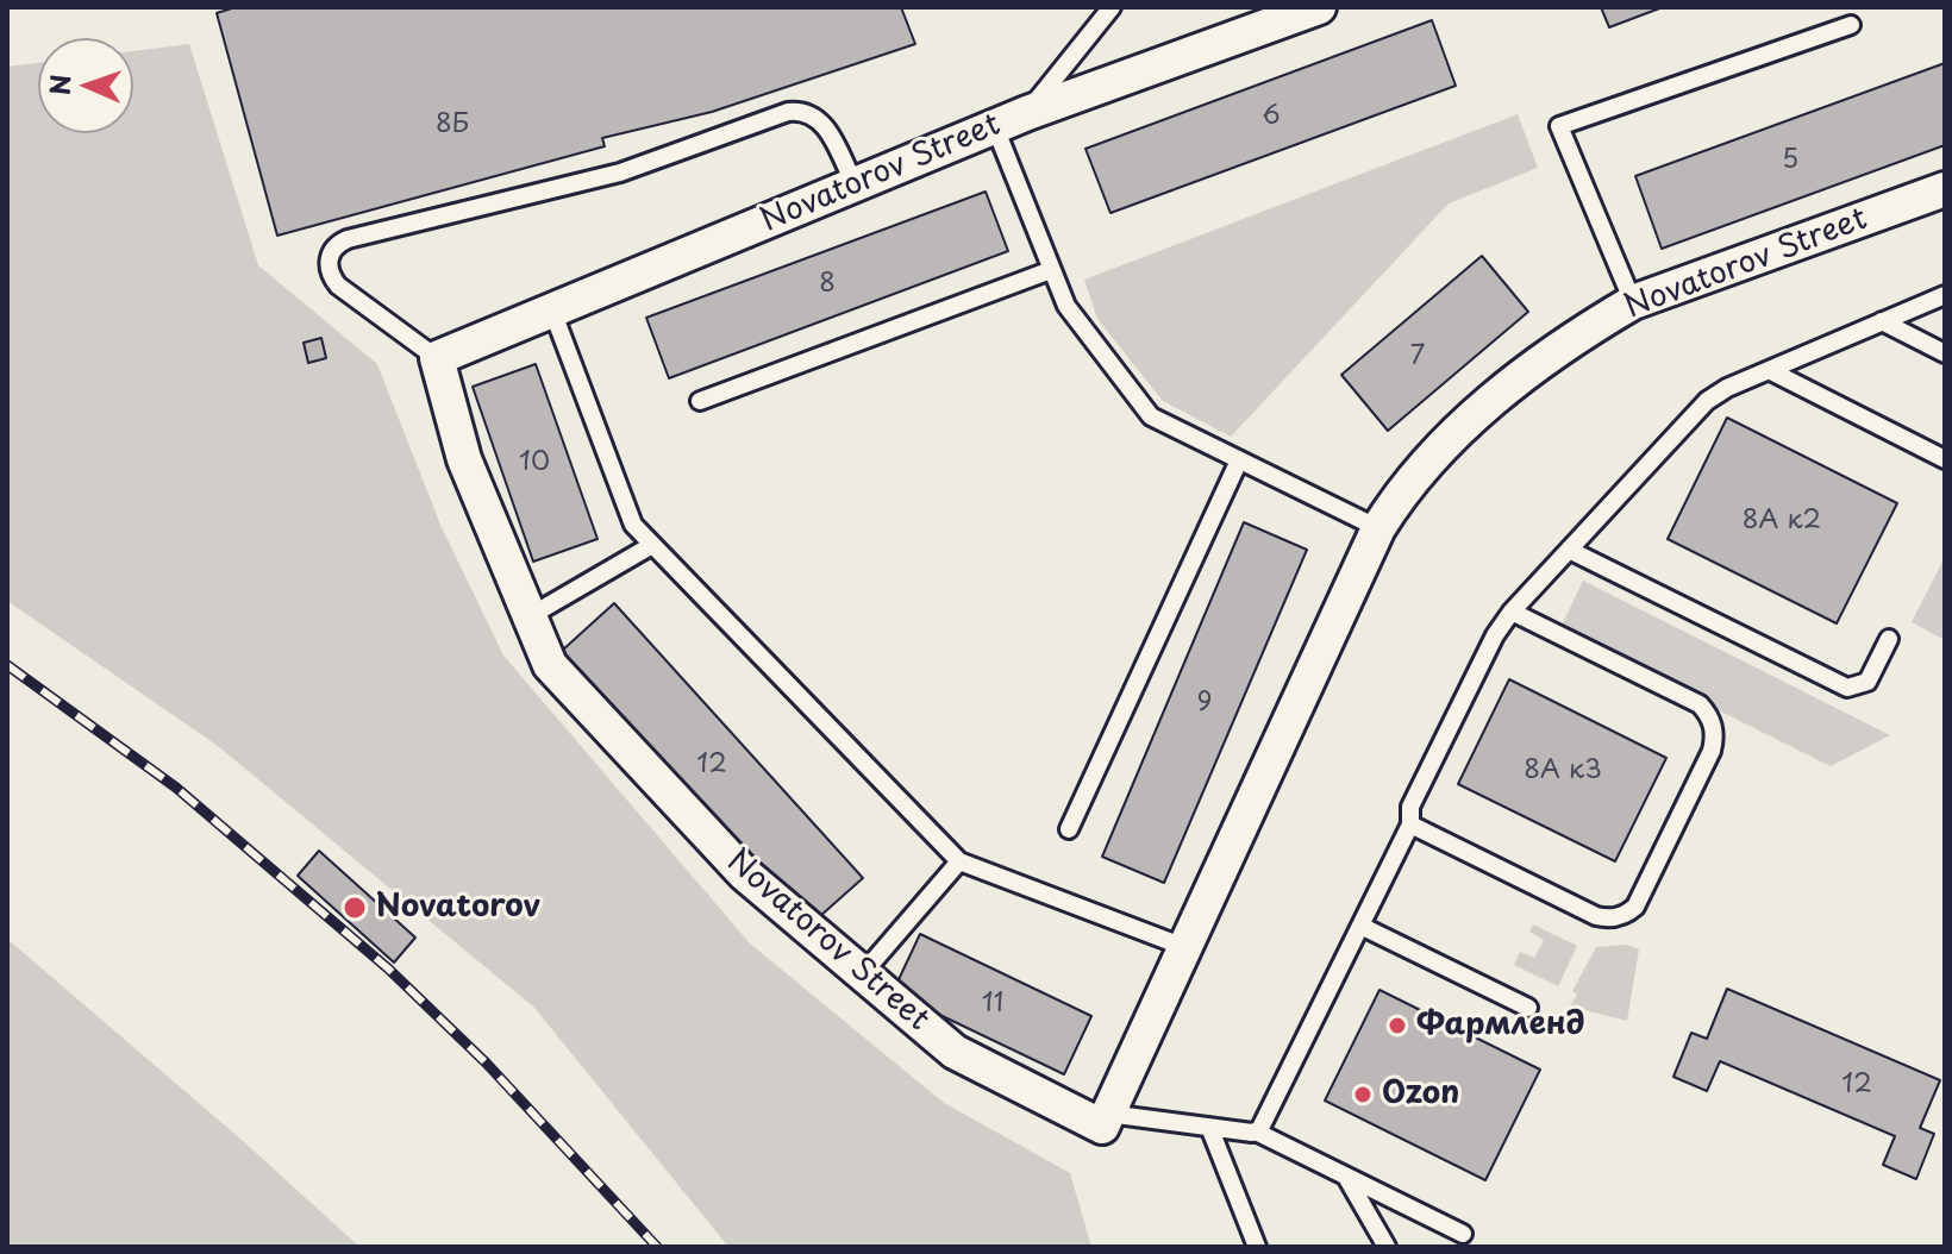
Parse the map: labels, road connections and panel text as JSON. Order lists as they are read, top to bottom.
{
  "streets": {
    "street": ["Novatorov Street"]
  },
  "places": ["Novatorov", "Фармленд", "Ozon"],
  "house_numbers": [
    "6",
    "8Б",
    "5",
    "8",
    "7",
    "10",
    "8А к2",
    "9",
    "12",
    "8А к3",
    "11",
    "12"
  ],
  "north": "left"
}
